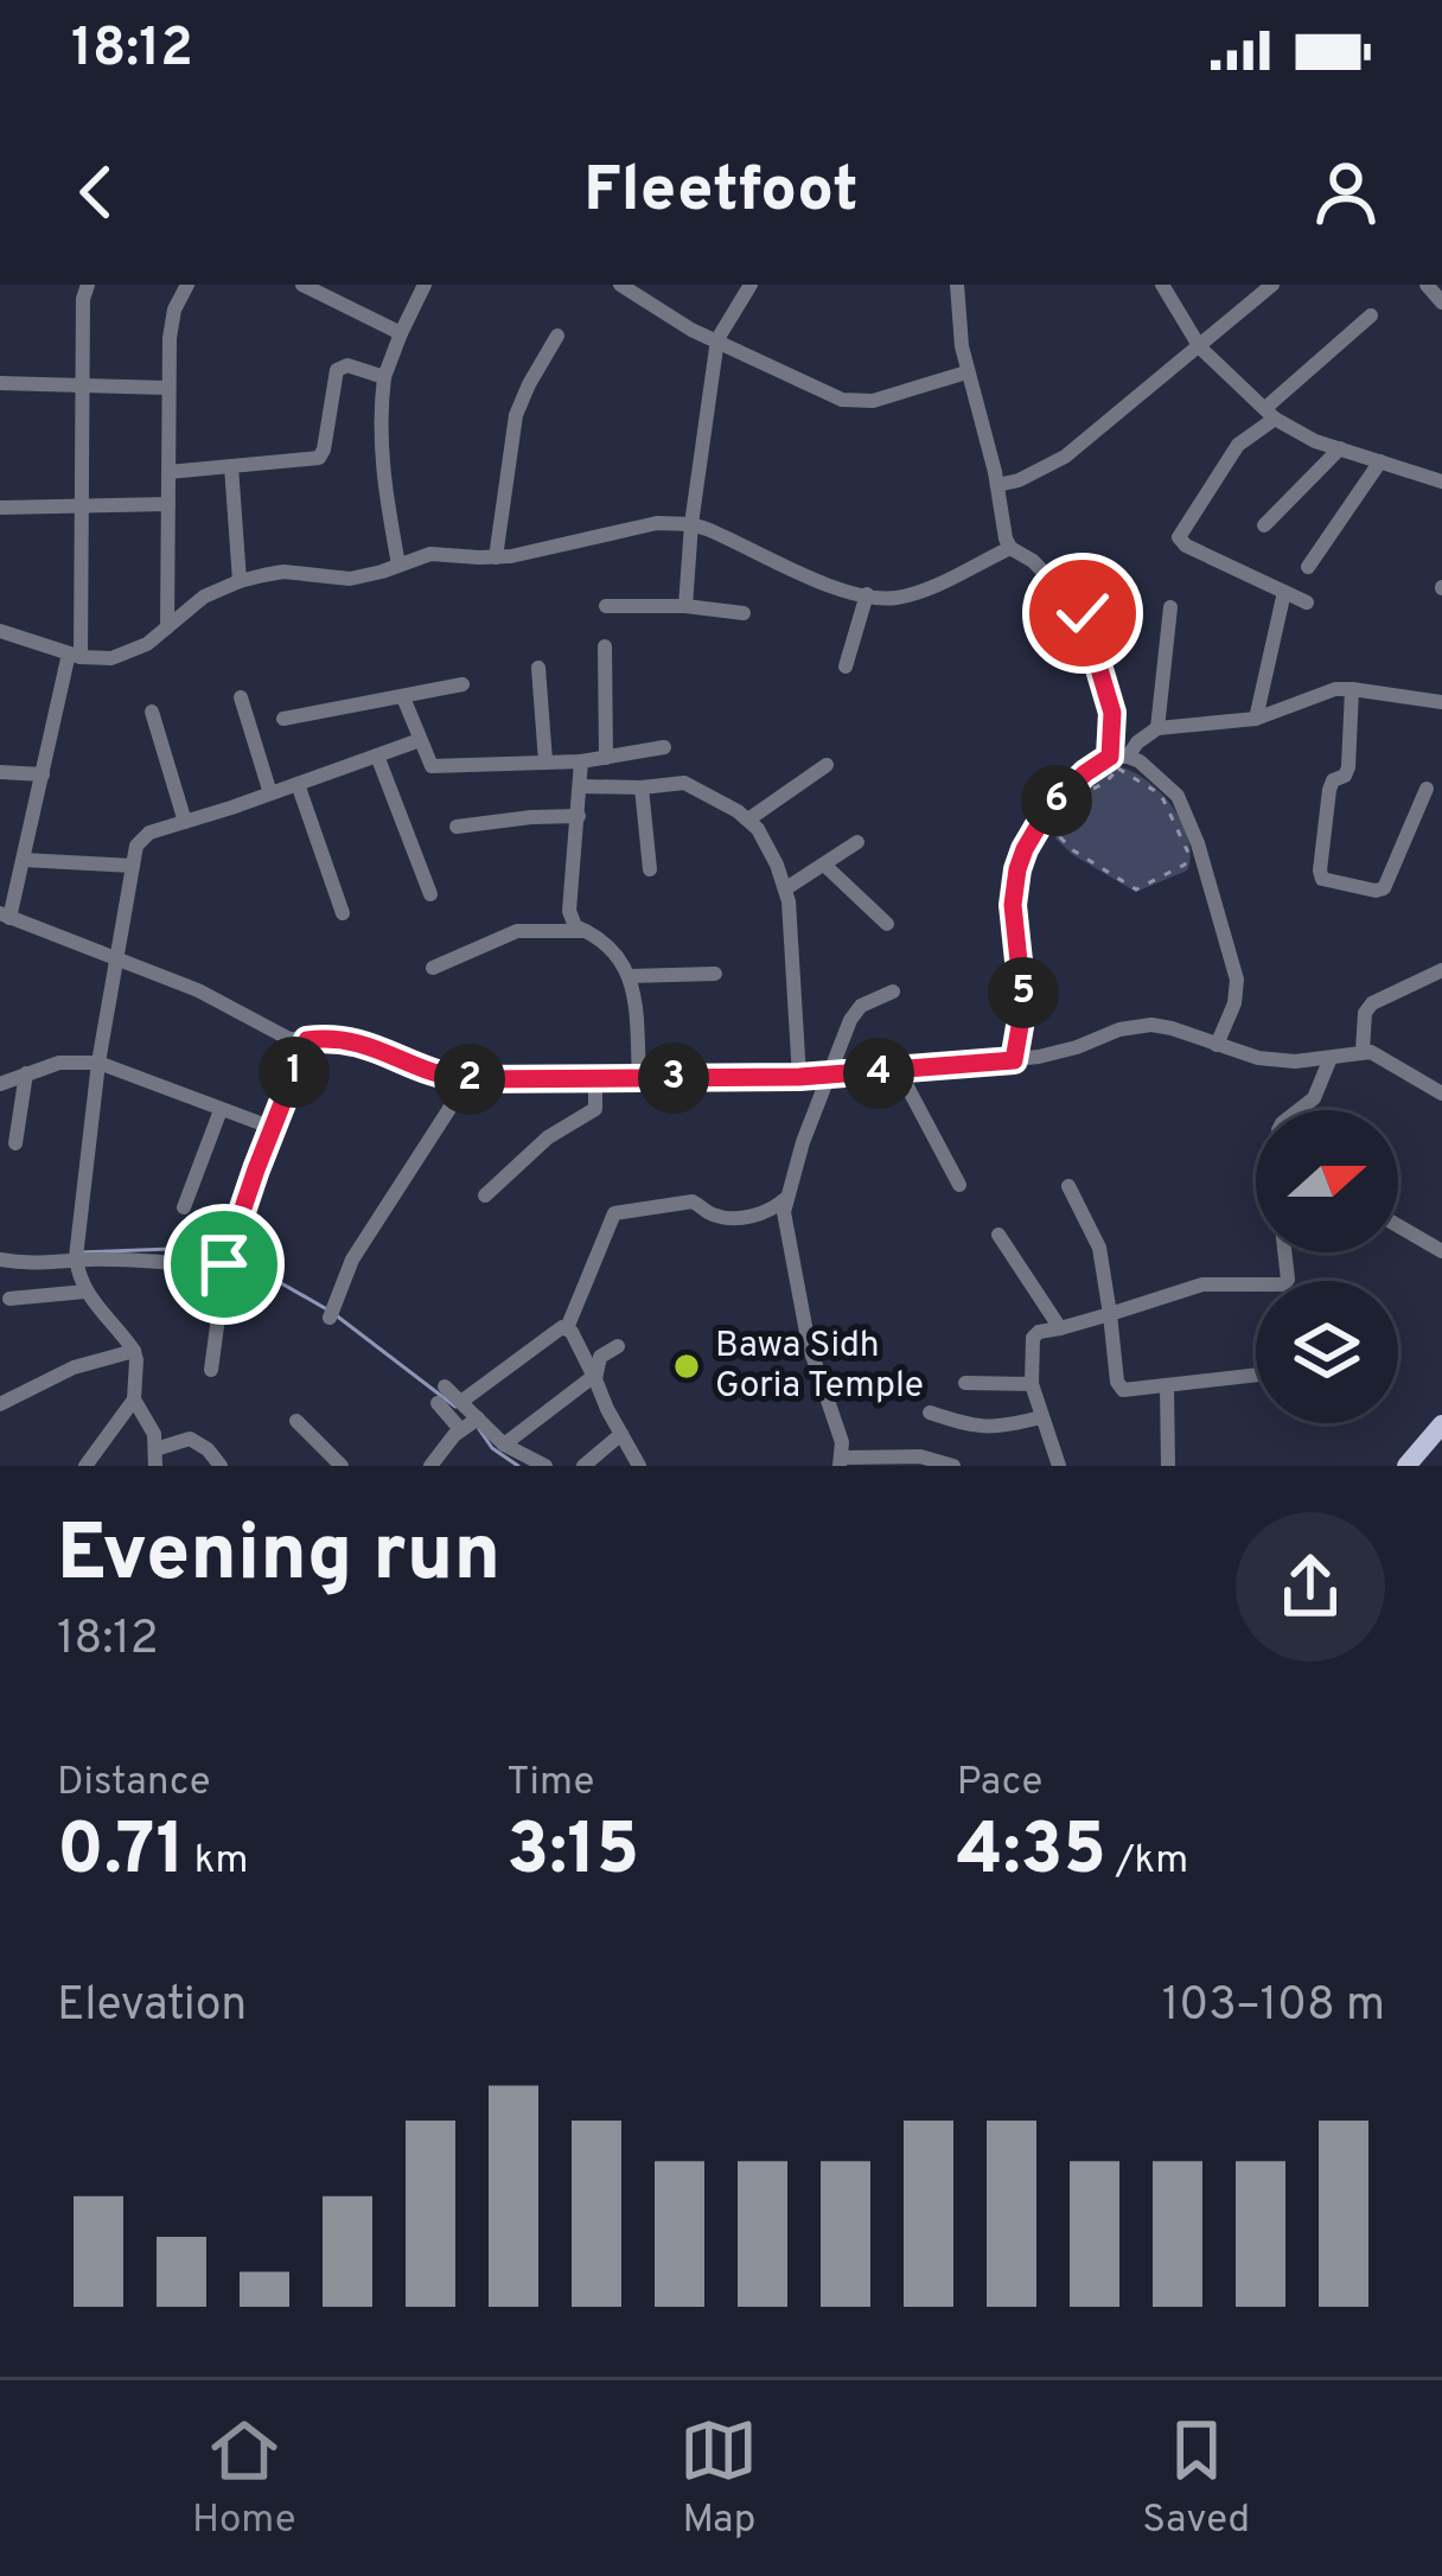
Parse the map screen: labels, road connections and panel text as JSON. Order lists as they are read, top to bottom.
{
  "places": ["Bawa Sidh Goria Temple"],
  "north": "right",
  "page": {
    "status": "18:12",
    "header": "Fleetfoot",
    "pins": [
      "6",
      "5",
      "1",
      "4",
      "3",
      "2"
    ],
    "heading": ["Evening run", "18:12"],
    "stats": [
      ["Distance", "0.71 km"],
      ["Time", "3:15"],
      ["Pace", "4:35 /km"]
    ],
    "chart": ["Elevation", "103–108 m"],
    "tabs": ["Home", "Map", "Saved"]
  }
}
